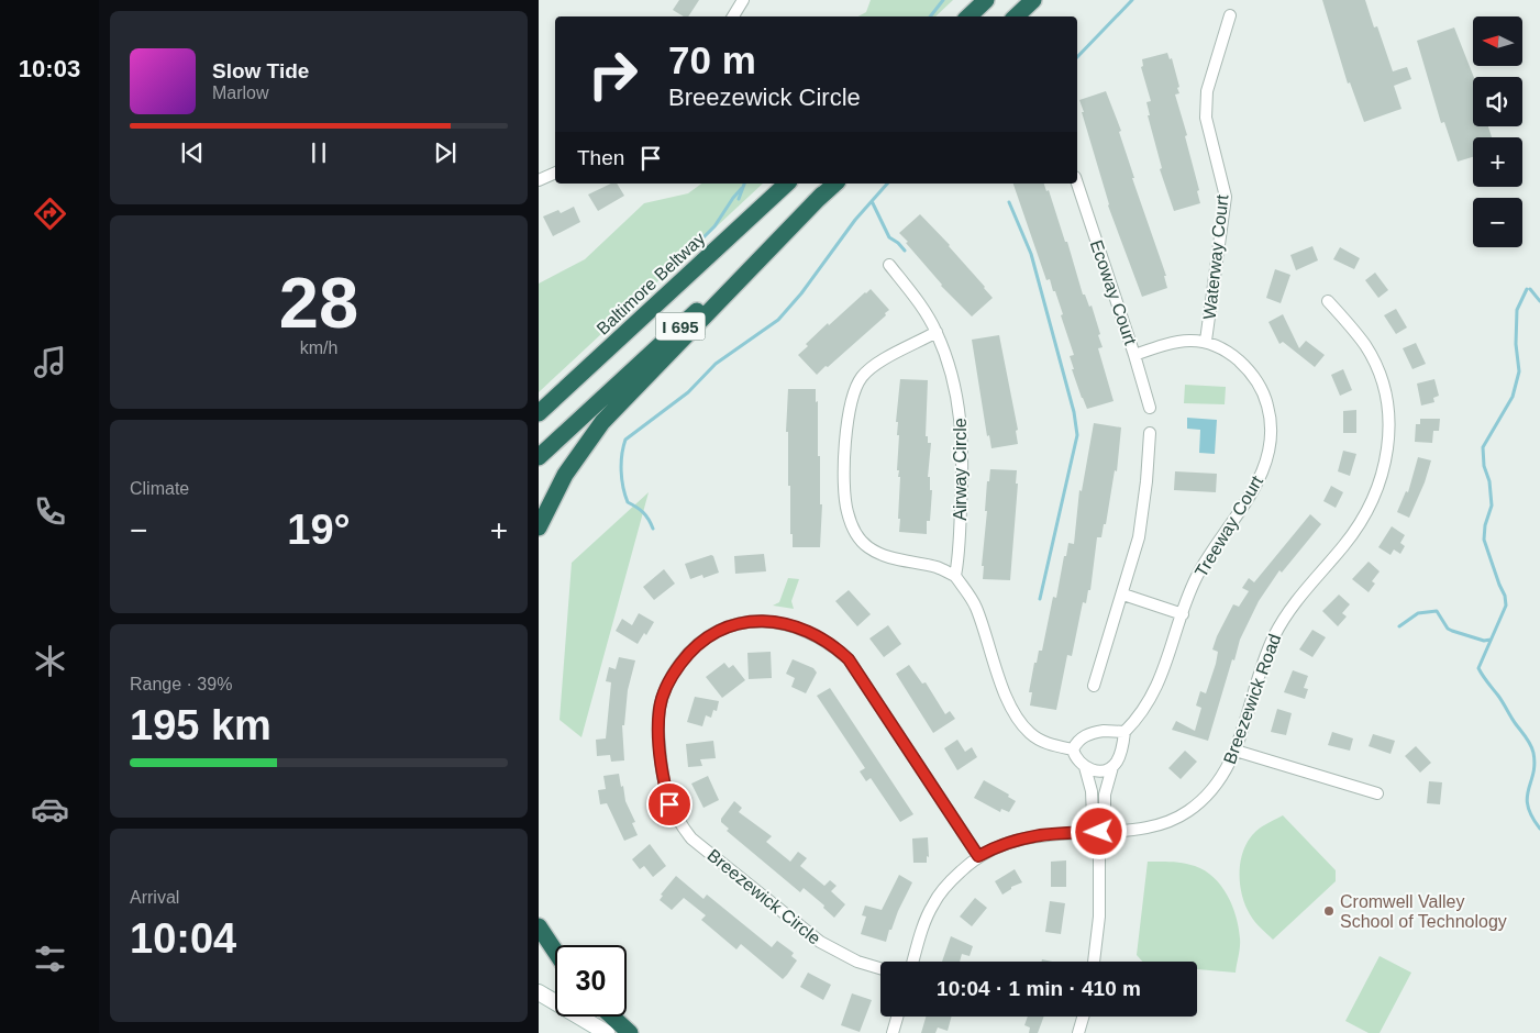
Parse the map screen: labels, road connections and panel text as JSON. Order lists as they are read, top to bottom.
{
  "streets": {
    "highway": ["Baltimore Beltway", "I 695"],
    "street": [
      "Waterway Court",
      "Ecoway Court",
      "Airway Circle",
      "Treeway Court",
      "Breezewick Road",
      "Breezewick Circle"
    ]
  },
  "crossings": [
    ["Waterway Court", "Treeway Court"],
    ["Breezewick Road", "Breezewick Circle"]
  ],
  "places": ["Cromwell Valley School of Technology"],
  "north": "left",
  "page": {
    "tabs": "10:03",
    "map_buttons": ["+", "−"],
    "turn": ["70 m", "Breezewick Circle"],
    "song": ["Slow Tide", "Marlow"],
    "then": "Then",
    "tile": [
      ["28", "km/h"],
      "Climate",
      ["Range · 39%", "195 km"],
      ["Arrival", "10:04"]
    ],
    "heat": ["−", "19°", "+"],
    "limit": "30",
    "trip": "10:04 · 1 min · 410 m"
  }
}
